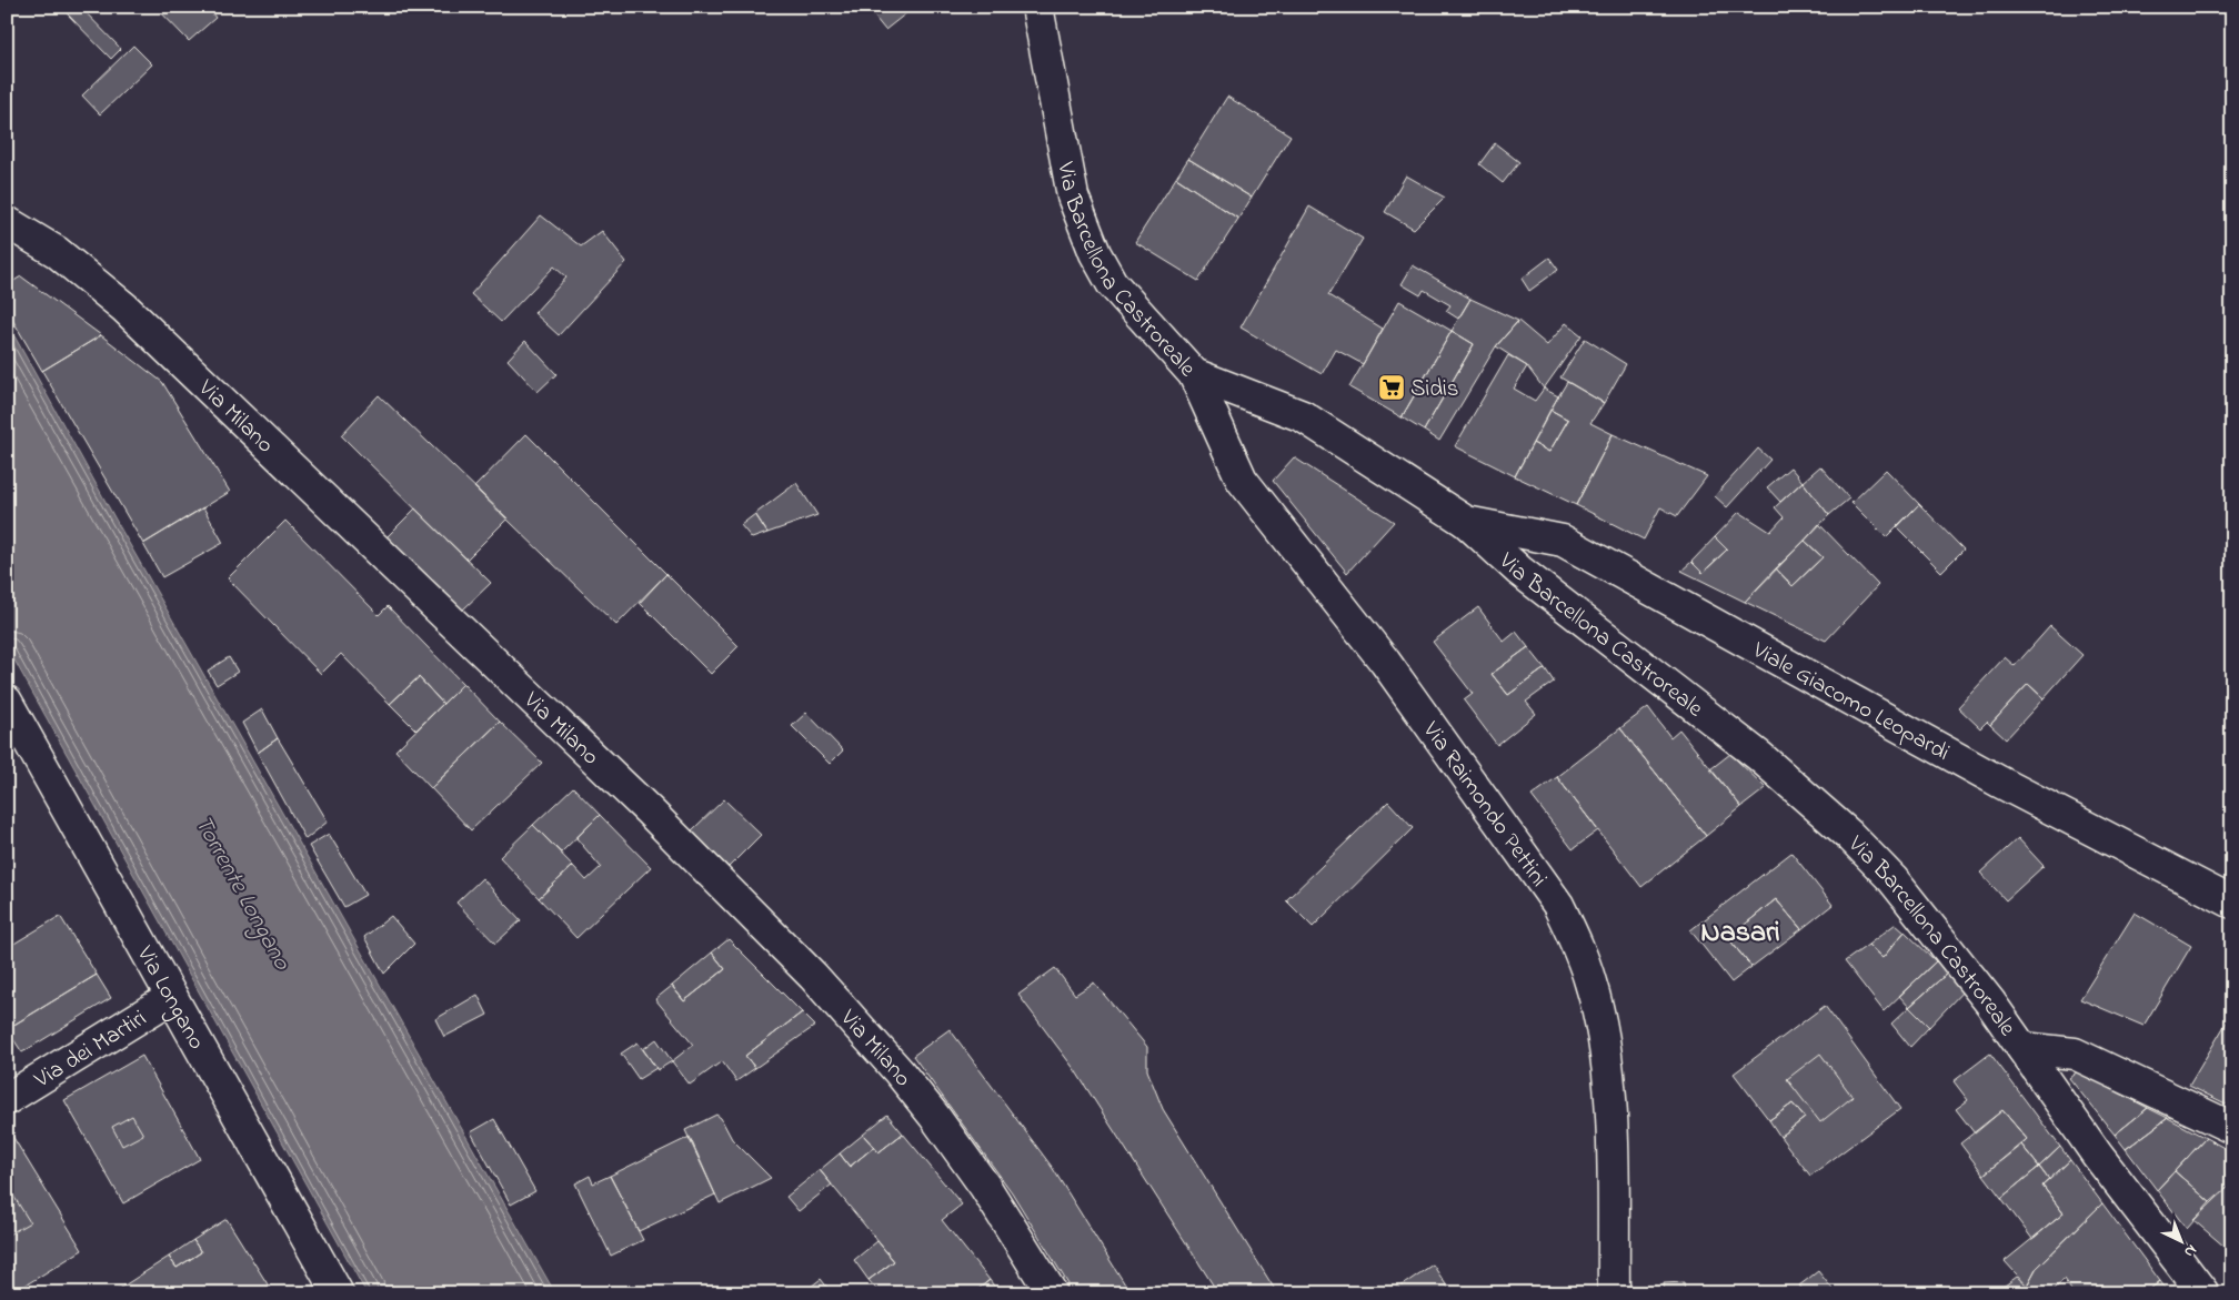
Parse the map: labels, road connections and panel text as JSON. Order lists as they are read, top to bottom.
{
  "streets": {
    "street": [
      "Via Barcellona Castroreale",
      "Via Milano",
      "Viale Giacomo Leopardi",
      "Via Raimondo Pettini",
      "Via Longano",
      "Via dei Martiri"
    ]
  },
  "crossings": [
    ["Via Barcellona Castroreale", "Viale Giacomo Leopardi"],
    ["Via Barcellona Castroreale", "Via Raimondo Pettini"],
    ["Via Longano", "Via dei Martiri"]
  ],
  "districts": ["Nasari"],
  "water": ["Torrente Longano"],
  "places": {
    "supermarket": ["Sidis"]
  },
  "north": "bottom right"
}
